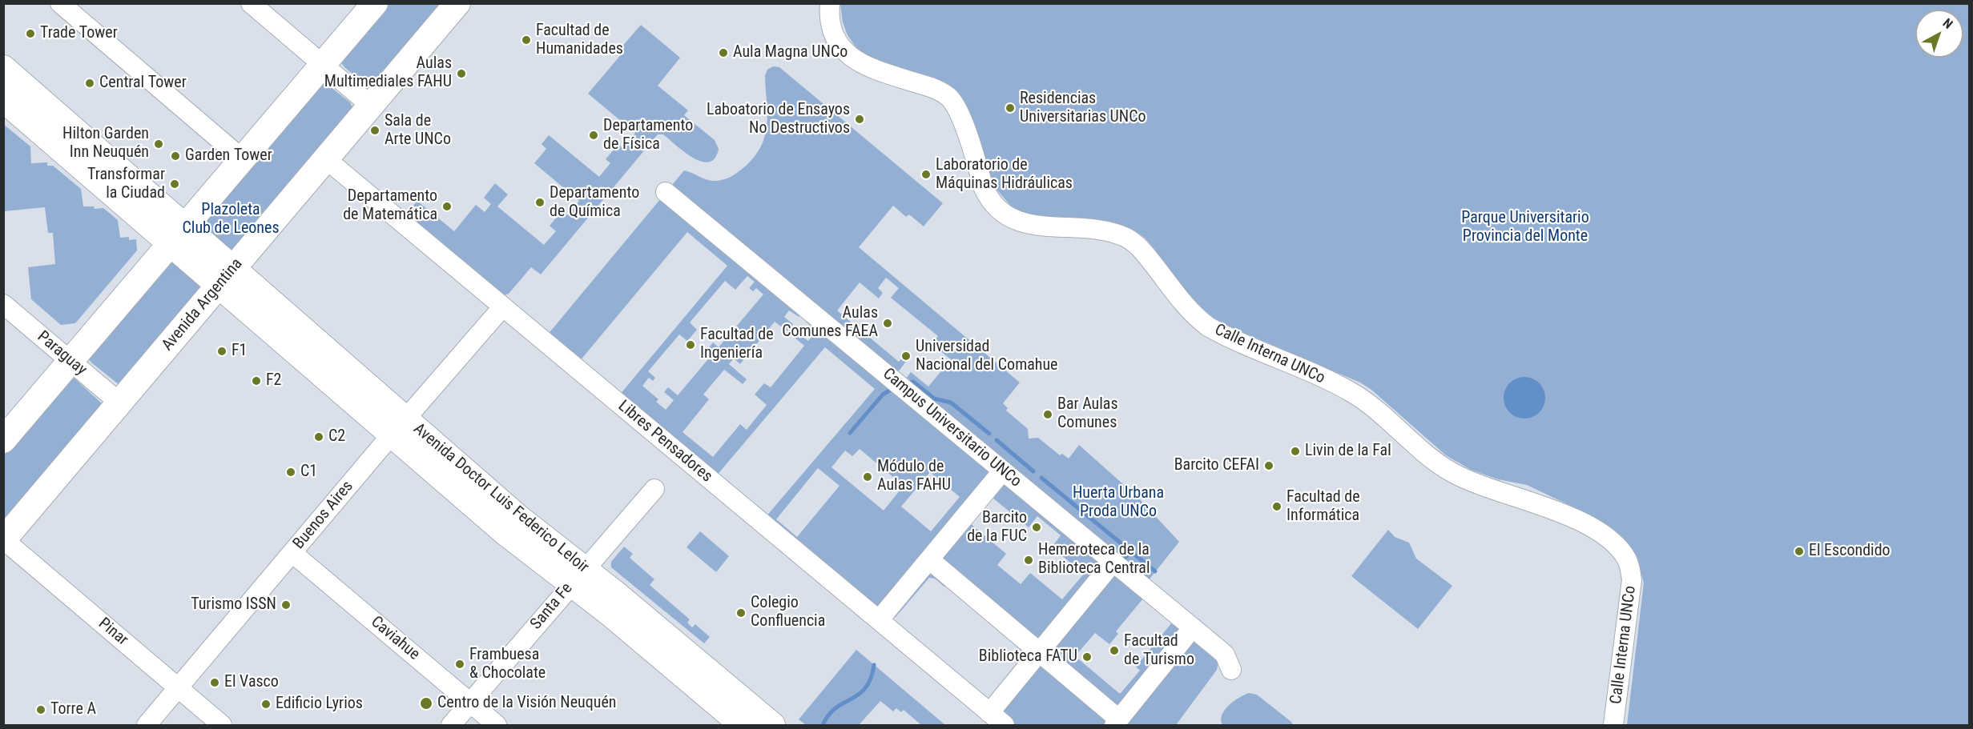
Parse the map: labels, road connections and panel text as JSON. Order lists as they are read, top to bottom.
{
  "streets": {
    "main road": ["Avenida Argentina", "Avenida Doctor Luis Federico Leloir"],
    "street": [
      "Paraguay",
      "Calle Interna UNCo",
      "Campus Universitario UNCo",
      "Libres Pensadores",
      "Buenos Aires",
      "Santa Fe",
      "Pinar",
      "Caviahue"
    ]
  },
  "crossings": [
    ["Avenida Argentina", "Paraguay"],
    ["Avenida Argentina", "Libres Pensadores"],
    ["Avenida Argentina", "Avenida Doctor Luis Federico Leloir"],
    ["Avenida Argentina", "Pinar"],
    ["Libres Pensadores", "Buenos Aires"],
    ["Avenida Doctor Luis Federico Leloir", "Buenos Aires"],
    ["Avenida Doctor Luis Federico Leloir", "Santa Fe"],
    ["Buenos Aires", "Pinar"],
    ["Buenos Aires", "Caviahue"],
    ["Santa Fe", "Caviahue"]
  ],
  "parks": ["Plazoleta Club de Leones", "Parque Universitario Provincia del Monte", "Huerta Urbana Proda UNCo"],
  "places": [
    "Trade Tower",
    "Facultad de Humanidades",
    "Aula Magna UNCo",
    "Aulas Multimediales FAHU",
    "Central Tower",
    "Residencias Universitarias UNCo",
    "Laboatorio de Ensayos No Destructivos",
    "Sala de Arte UNCo",
    "Departamento de Física",
    "Hilton Garden Inn Neuquén",
    "Garden Tower",
    "Laboratorio de Máquinas Hidráulicas",
    "Transformar la Ciudad",
    "Departamento de Química",
    "Departamento de Matemática",
    "Aulas Comunes FAEA",
    "Facultad de Ingeniería",
    "F1",
    "Universidad Nacional del Comahue",
    "F2",
    "Bar Aulas Comunes",
    "C2",
    "Livin de la FaI",
    "Barcito CEFAI",
    "C1",
    "Módulo de Aulas FAHU",
    "Facultad de Informática",
    "Barcito de la FUC",
    "El Escondido",
    "Hemeroteca de la Biblioteca Central",
    "Turismo ISSN",
    "Colegio Confluencia",
    "Facultad de Turismo",
    "Biblioteca FATU",
    "Frambuesa & Chocolate",
    "El Vasco",
    "Centro de la Visión Neuquén",
    "Edificio Lyrios",
    "Torre A"
  ],
  "north": "top right"
}
